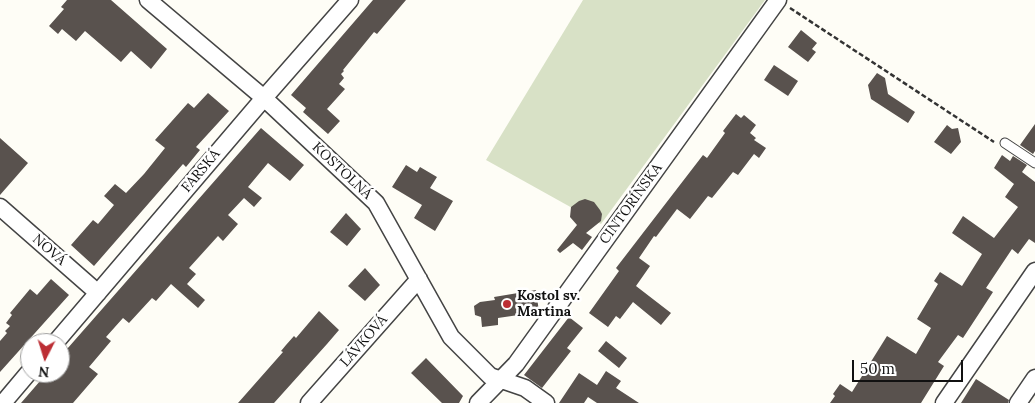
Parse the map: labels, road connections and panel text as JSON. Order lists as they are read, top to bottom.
{
  "streets": {
    "street": [
      "FARSKÁ",
      "KOSTOLNÁ",
      "CINTORÍNSKA",
      "NOVÁ",
      "LÁVKOVÁ"
    ]
  },
  "crossings": [
    ["FARSKÁ", "KOSTOLNÁ"],
    ["FARSKÁ", "NOVÁ"],
    ["KOSTOLNÁ", "CINTORÍNSKA"],
    ["KOSTOLNÁ", "LÁVKOVÁ"]
  ],
  "places": ["Kostol sv. Martina"],
  "scale_bar": "50 m",
  "north": "bottom"
}
